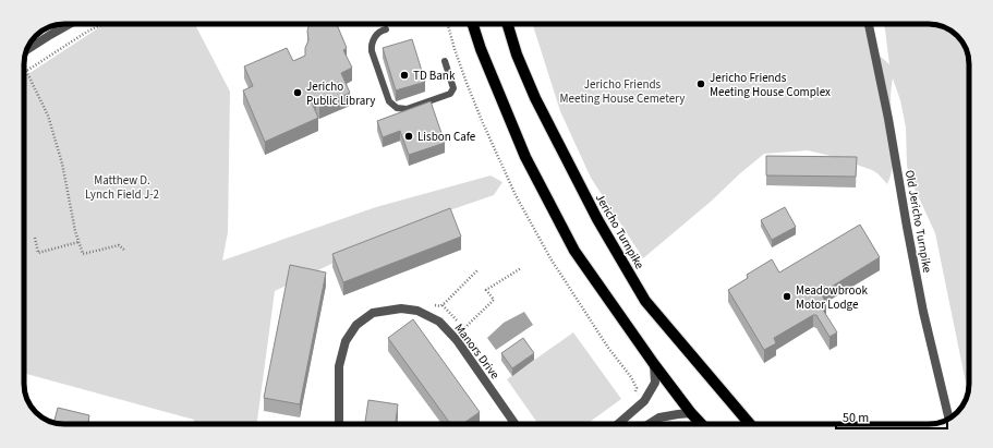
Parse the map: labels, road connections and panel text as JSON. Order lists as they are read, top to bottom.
{
  "streets": {
    "main road": ["Jericho Turnpike"],
    "street": ["Old Jericho Turnpike", "Manors Drive"]
  },
  "parks": ["Jericho Friends Meeting House Cemetery", "Matthew D. Lynch Field J-2"],
  "places": [
    "TD Bank",
    "Jericho Friends Meeting House Complex",
    "Jericho Public Library",
    "Lisbon Cafe",
    "Meadowbrook Motor Lodge"
  ],
  "scale_bar": "50 m"
}
